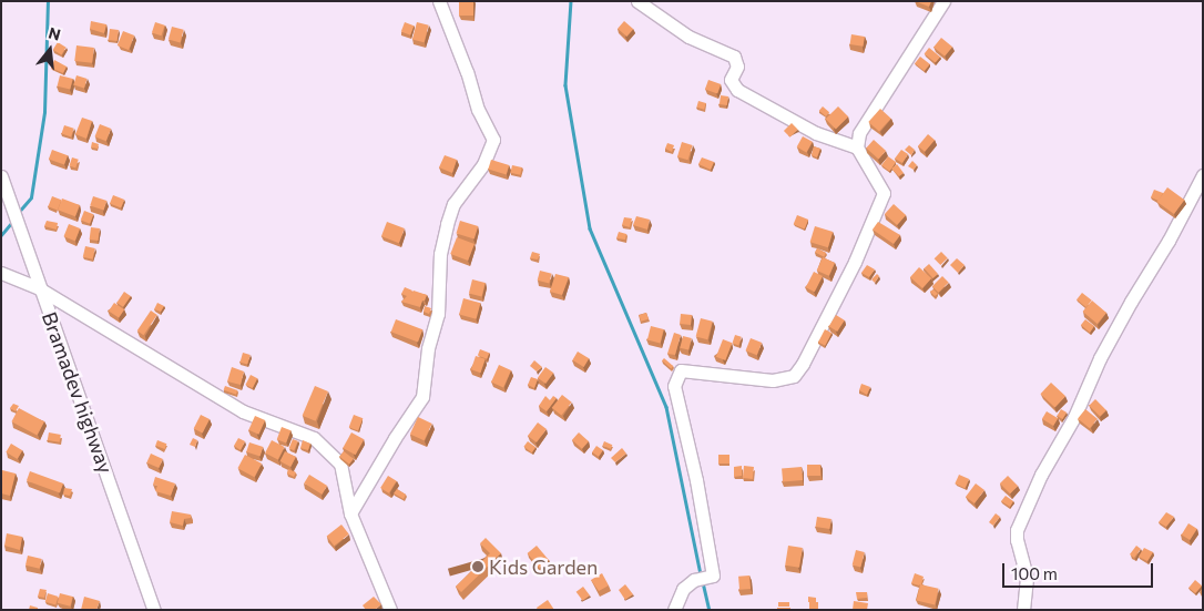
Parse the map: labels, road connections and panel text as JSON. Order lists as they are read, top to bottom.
{
  "streets": {
    "street": ["Bramadev highway"]
  },
  "places": ["Kids Garden"],
  "scale_bar": "100 m",
  "north": "top"
}
